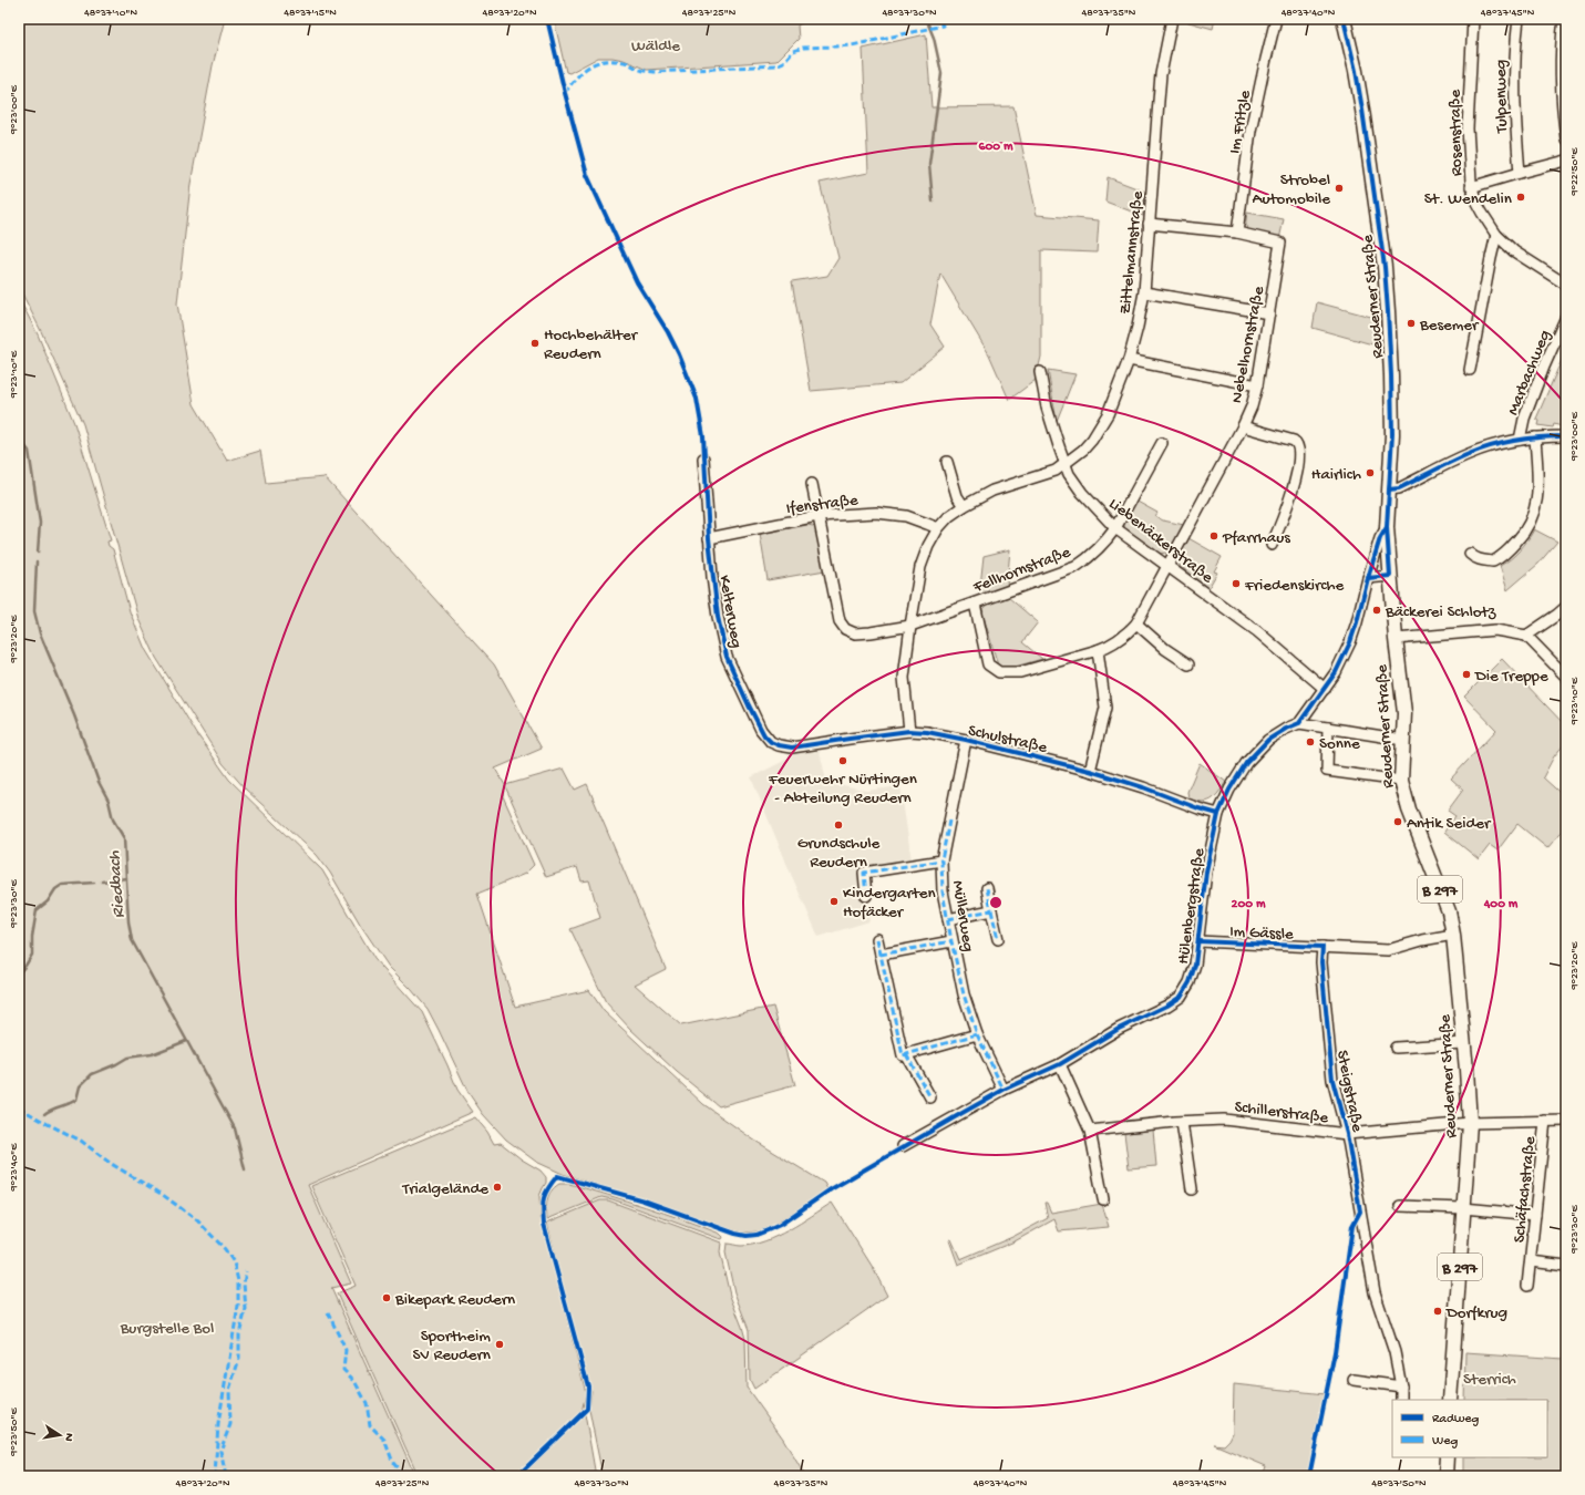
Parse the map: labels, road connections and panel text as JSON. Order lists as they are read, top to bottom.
{
  "streets": {
    "main road": ["Reuderner Straße", "B 297"],
    "street": [
      "Tulpenweg",
      "Im Fritzle",
      "Rosenstraße",
      "Zittelmannstraße",
      "Nebelhornstraße",
      "Marbachweg",
      "Ifenstraße",
      "Liebenäckerstraße",
      "Fellhornstraße",
      "Kelterweg",
      "Schulstraße",
      "Hülenbergstraße",
      "Müllerweg",
      "Im Gässle",
      "Steigstraße",
      "Schillerstraße",
      "Schäfachstraße"
    ]
  },
  "crossings": [
    ["Im Fritzle", "Nebelhornstraße"],
    ["Zittelmannstraße", "Nebelhornstraße"],
    ["Zittelmannstraße", "Ifenstraße"],
    ["Zittelmannstraße", "Liebenäckerstraße"],
    ["Zittelmannstraße", "Fellhornstraße"],
    ["Zittelmannstraße", "Schulstraße"],
    ["Reuderner Straße", "Hülenbergstraße"],
    ["Reuderner Straße", "Im Gässle"],
    ["Reuderner Straße", "Schillerstraße"],
    ["Nebelhornstraße", "Liebenäckerstraße"],
    ["Nebelhornstraße", "Fellhornstraße"],
    ["Ifenstraße", "Fellhornstraße"],
    ["Ifenstraße", "Kelterweg"],
    ["Liebenäckerstraße", "Fellhornstraße"],
    ["Liebenäckerstraße", "Hülenbergstraße"],
    ["Kelterweg", "Schulstraße"],
    ["Schulstraße", "Hülenbergstraße"],
    ["Schulstraße", "Müllerweg"],
    ["Hülenbergstraße", "Müllerweg"],
    ["Hülenbergstraße", "Im Gässle"],
    ["Im Gässle", "Steigstraße"],
    ["Steigstraße", "Schillerstraße"],
    ["Schillerstraße", "Schäfachstraße"]
  ],
  "water": ["Riedbach"],
  "parks": ["Wäldle", "Burgstelle Bol", "Sterrich"],
  "places": [
    "Strobel Automobile",
    "St. Wendelin",
    "Besemer",
    "Hochbehälter Reudern",
    "Hairlich",
    "Pfarrhaus",
    "Friedenskirche",
    "Bäckerei Schlotz",
    "Die Treppe",
    "Sonne",
    "Feuerwehr Nürtingen - Abteilung Reudern",
    "Antik Seider",
    "Grundschule Reudern",
    "Kindergarten Hofäcker",
    "Trialgelände",
    "Bikepark Reudern",
    "Dorfkrug",
    "Sportheim SV Reudern"
  ],
  "legend": ["Radweg", "Weg"],
  "north": "right",
  "coordinates": [
    "48°37'10\"N",
    "48°37'15\"N",
    "48°37'20\"N",
    "48°37'25\"N",
    "48°37'30\"N",
    "48°37'35\"N",
    "48°37'40\"N",
    "48°37'45\"N",
    "9°23'00\"E",
    "9°22'50\"E",
    "9°23'10\"E",
    "9°23'20\"E",
    "9°23'30\"E",
    "9°23'40\"E",
    "9°23'50\"E",
    "48°37'50\"N"
  ],
  "rings": ["600 m", "200 m", "400 m"]
}
